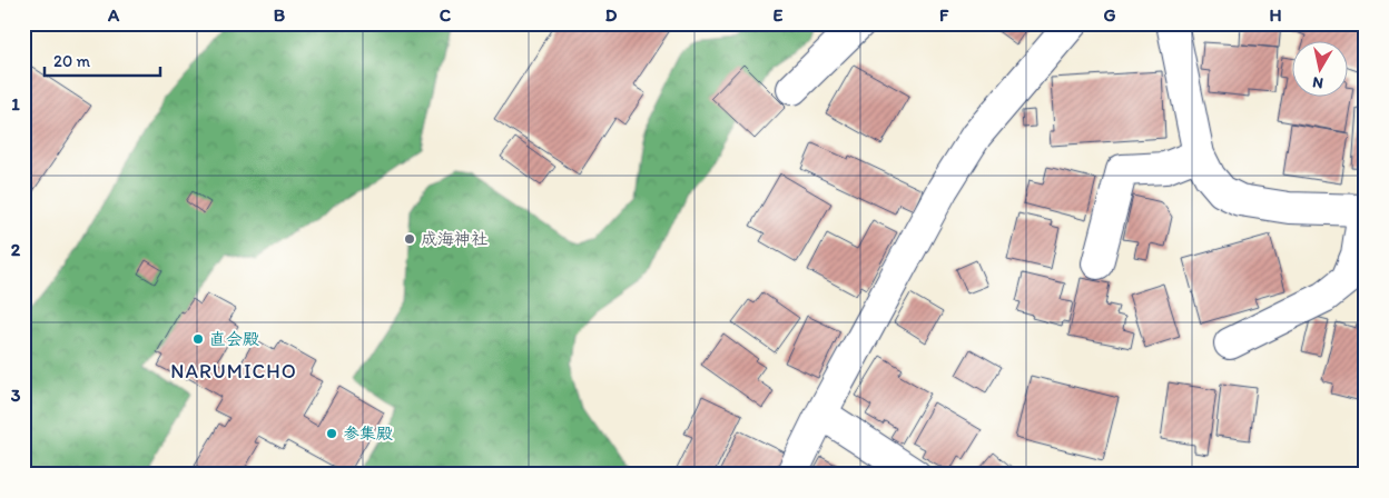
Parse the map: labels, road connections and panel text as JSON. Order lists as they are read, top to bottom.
{
  "districts": ["NARUMICHO"],
  "places": ["成海神社", "直会殿", "参集殿"],
  "scale_bar": "20 m",
  "north": "bottom",
  "grid": {
    "columns": [
      "A",
      "B",
      "C",
      "D",
      "E",
      "F",
      "G",
      "H"
    ],
    "rows": ["1", "2", "3"]
  }
}
